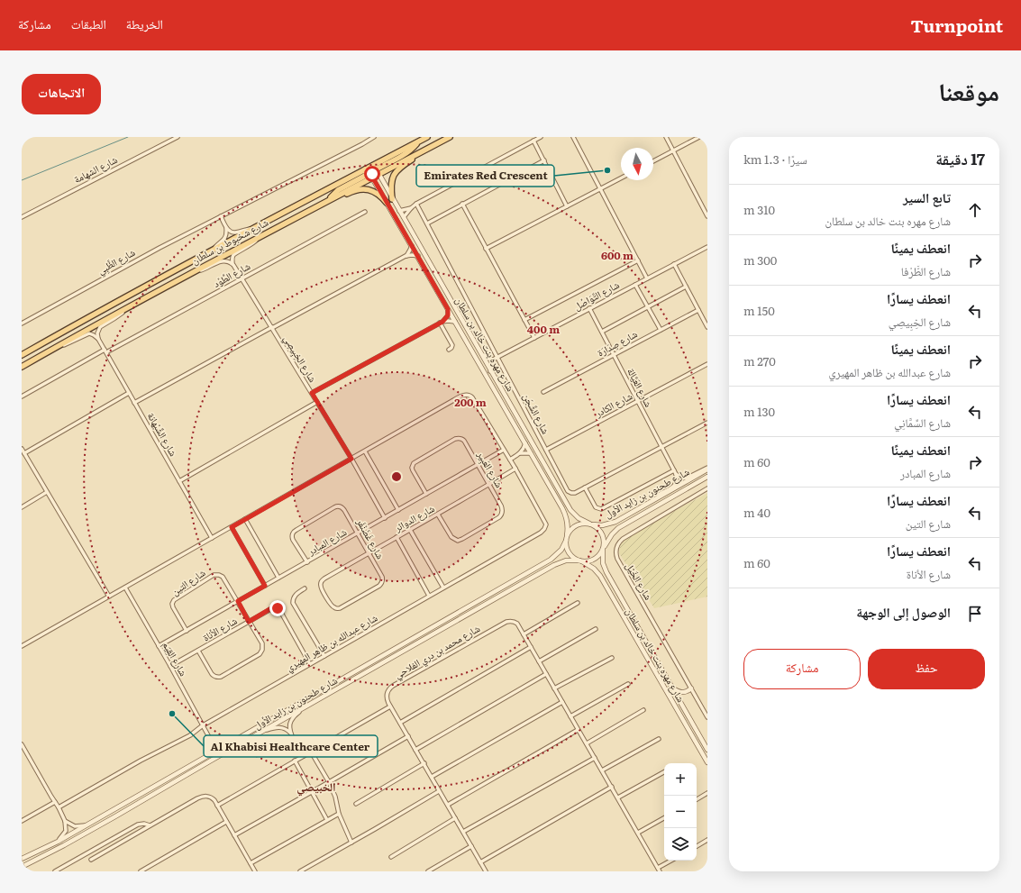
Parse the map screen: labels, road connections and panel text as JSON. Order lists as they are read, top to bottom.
{
  "streets": {
    "main road": ["شارع شخبوط بن سلطان"],
    "street": [
      "شارع الشهامة",
      "شارع الظَّبِي",
      "شارع الطَّوْد",
      "شارع التَّوَاصُل",
      "شارع صِدَارَة",
      "شارع مهره بنت خالد بن سلطان",
      "شارع الخِبِيصِي",
      "شارع العَيَّالة",
      "شارع الكادر",
      "شارع الشَّجَن",
      "شارع الشَّبْهانة",
      "شارع العَبِير",
      "شارع طحنون بن زايد الأول",
      "شارع الدوائر",
      "شارع غَضَنْفَر",
      "شارع المبادر",
      "شارع الخَيْل",
      "شارع التين",
      "شارع الأناة",
      "شارع عبدالله بن ظاهر المهيري",
      "شارع محمد بن دري الفلاحي",
      "شارع القِيَم"
    ]
  },
  "crossings": [
    ["شارع شخبوط بن سلطان", "شارع مهره بنت خالد بن سلطان"],
    ["شارع الطَّوْد", "شارع الخِبِيصِي"],
    ["شارع الطَّوْد", "شارع الشَّبْهانة"],
    ["شارع التَّوَاصُل", "شارع العَيَّالة"],
    ["شارع التَّوَاصُل", "شارع الشَّجَن"],
    ["شارع صِدَارَة", "شارع العَيَّالة"],
    ["شارع مهره بنت خالد بن سلطان", "شارع طحنون بن زايد الأول"],
    ["شارع الخِبِيصِي", "شارع المبادر"],
    ["شارع الخِبِيصِي", "شارع عبدالله بن ظاهر المهيري"],
    ["شارع العَيَّالة", "شارع الكادر"],
    ["شارع العَيَّالة", "شارع الشَّجَن"],
    ["شارع الكادر", "شارع الشَّجَن"],
    ["شارع الشَّبْهانة", "شارع عبدالله بن ظاهر المهيري"],
    ["شارع العَبِير", "شارع الدوائر"],
    ["شارع العَبِير", "شارع المبادر"],
    ["شارع الدوائر", "شارع غَضَنْفَر"],
    ["شارع الدوائر", "شارع عبدالله بن ظاهر المهيري"],
    ["شارع غَضَنْفَر", "شارع المبادر"],
    ["شارع المبادر", "شارع التين"],
    ["شارع المبادر", "شارع عبدالله بن ظاهر المهيري"],
    ["شارع المبادر", "شارع القِيَم"],
    ["شارع التين", "شارع الأناة"],
    ["شارع الأناة", "شارع عبدالله بن ظاهر المهيري"],
    ["شارع الأناة", "شارع القِيَم"],
    ["شارع عبدالله بن ظاهر المهيري", "شارع القِيَم"]
  ],
  "districts": ["الخبيصي"],
  "places": ["Emirates Red Crescent", "Al Khabisi Healthcare Center"],
  "north": "bottom",
  "page": {
    "header": "Turnpoint",
    "nav": ["الخريطة", "الطبقات", "مشاركة"],
    "title": "موقعنا",
    "buttons": [
      "الاتجاهات",
      ["حفظ", "مشاركة"]
    ],
    "heading": ["17 دقيقة", "سيرًا · 1.3 km"],
    "list": [
      ["تابع السير", "شارع مهره بنت خالد بن سلطان", "310 m"],
      ["انعطف يمينًا", "شارع الطَّرْفا", "300 m"],
      ["انعطف يسارًا", "شارع الخِبِيصِي", "150 m"],
      ["انعطف يمينًا", "شارع عبدالله بن ظاهر المهيري", "270 m"],
      ["انعطف يسارًا", "شارع السِّمَّانِي", "130 m"],
      ["انعطف يمينًا", "شارع المبادر", "60 m"],
      ["انعطف يسارًا", "شارع التين", "40 m"],
      ["انعطف يسارًا", "شارع الأناة", "60 m"],
      "الوصول إلى الوجهة"
    ],
    "map_buttons": ["+", "−"]
  },
  "rings": ["600 m", "400 m", "200 m"]
}
